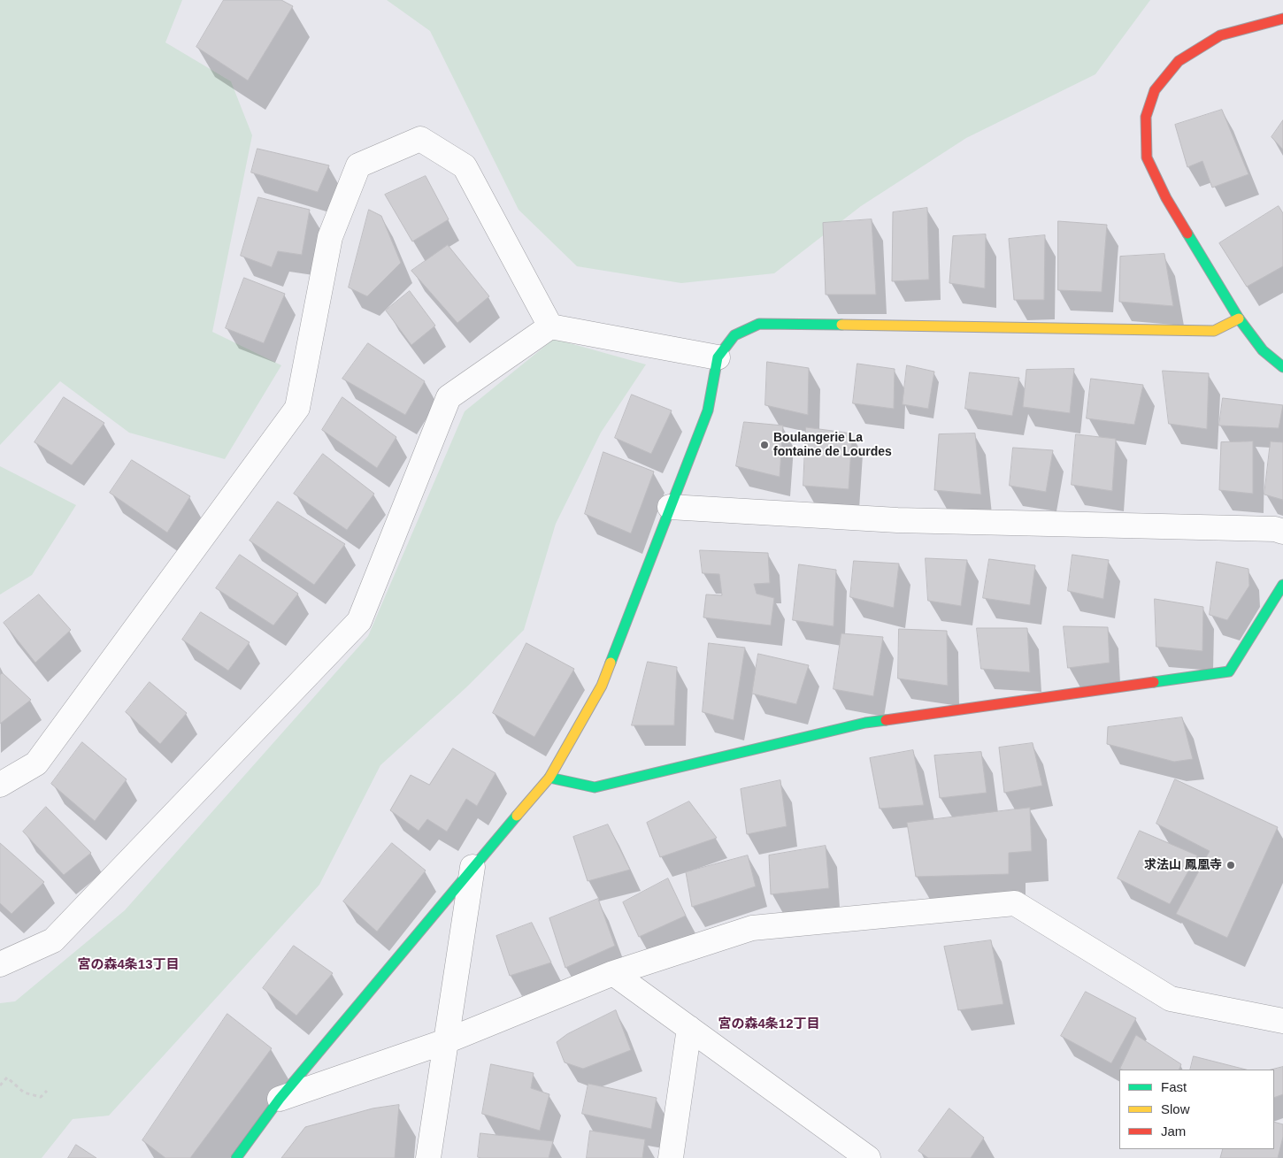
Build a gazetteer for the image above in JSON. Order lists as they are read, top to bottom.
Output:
{
  "districts": ["宮の森4条13丁目", "宮の森4条12丁目"],
  "places": ["Boulangerie La fontaine de Lourdes", "求法山 鳳凰寺"],
  "legend": ["Fast", "Slow", "Jam"]
}
